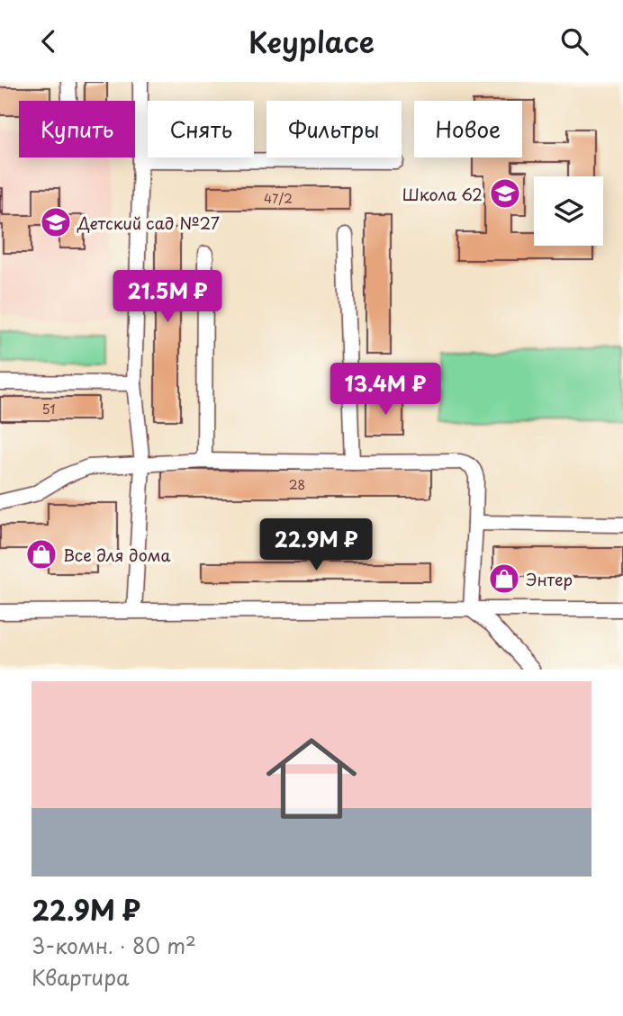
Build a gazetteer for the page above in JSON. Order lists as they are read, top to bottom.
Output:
{
  "places": {
    "school or university": ["Школа 62", "Детский сад №27"],
    "shop": ["Все для дома", "Энтер"]
  },
  "house_numbers": ["47/2", "51", "28"],
  "page": {
    "header": "Keyplace",
    "chip": [
      "Купить",
      "Снять",
      "Фильтры",
      "Новое"
    ],
    "price": ["21.5M ₽", "13.4M ₽", "22.9M ₽"],
    "list": [
      {
        "name": "22.9M ₽",
        "note": "3-комн. · 80 m² · Квартира"
      }
    ]
  }
}
